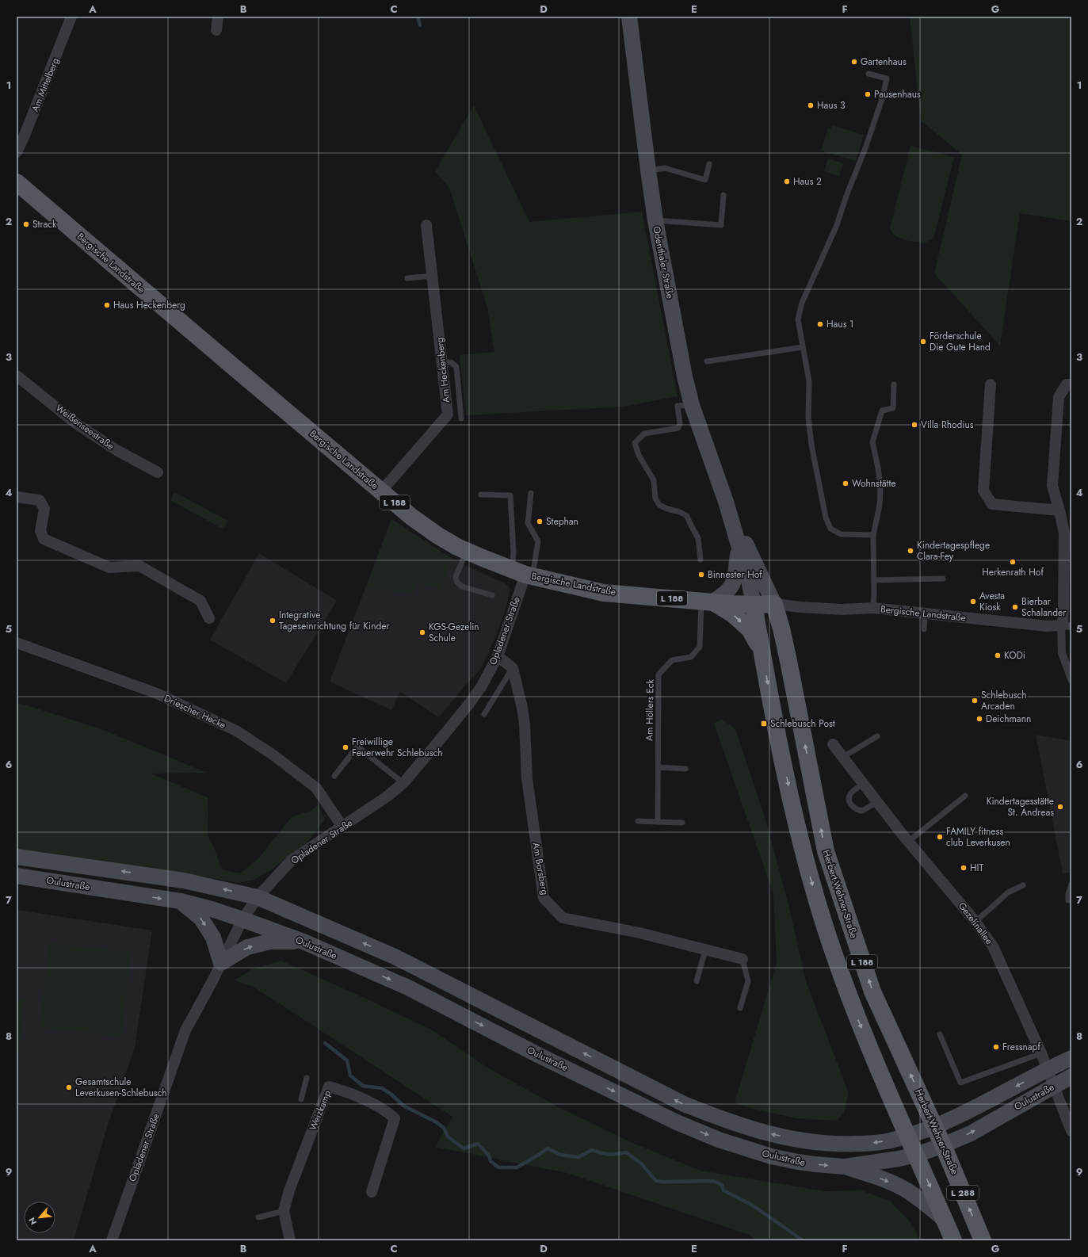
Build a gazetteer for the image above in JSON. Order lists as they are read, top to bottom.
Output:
{
  "streets": {
    "main road": [
      "Odenthaler Straße",
      "Bergische Landstraße",
      "L 188",
      "Oulustraße",
      "Herbert-Wehner-Straße",
      "L 288"
    ],
    "street": [
      "Am Mittelberg",
      "Am Heckenberg",
      "Weißenseestraße",
      "Opladener Straße",
      "Driescher Hecke",
      "Am Borsberg",
      "Gezelinallee",
      "Weizkamp"
    ],
    "lane": ["Am Höllers Eck"]
  },
  "crossings": [
    ["Odenthaler Straße", "Bergische Landstraße"],
    ["Odenthaler Straße", "L 188"],
    ["Odenthaler Straße", "Herbert-Wehner-Straße"],
    ["Bergische Landstraße", "Am Heckenberg"],
    ["Bergische Landstraße", "L 188"],
    ["Bergische Landstraße", "Opladener Straße"],
    ["Bergische Landstraße", "Am Höllers Eck"],
    ["Bergische Landstraße", "Herbert-Wehner-Straße"],
    ["L 188", "Oulustraße"],
    ["L 188", "Herbert-Wehner-Straße"],
    ["L 188", "L 288"],
    ["Opladener Straße", "Driescher Hecke"],
    ["Opladener Straße", "Oulustraße"],
    ["Oulustraße", "Herbert-Wehner-Straße"],
    ["Oulustraße", "Gezelinallee"],
    ["Oulustraße", "L 288"]
  ],
  "places": {
    "other": [
      "Gartenhaus",
      "Pausenhaus",
      "Haus 3",
      "Haus 2",
      "Strack",
      "Haus Heckenberg",
      "Haus 1",
      "Förderschule Die Gute Hand",
      "Villa Rhodius",
      "Wohnstätte",
      "Stephan",
      "Kindertagespflege Clara-Fey",
      "Herkenrath Hof",
      "Binnester Hof",
      "Avesta Kiosk",
      "Bierbar Schalander",
      "Integrative Tageseinrichtung für Kinder",
      "KGS-Gezelin Schule",
      "KODi",
      "Schlebusch Arcaden",
      "Deichmann",
      "Freiwillige Feuerwehr Schlebusch",
      "Kindertagesstätte St. Andreas",
      "FAMILY fitness club Leverkusen",
      "HIT",
      "Fressnapf",
      "Gesamtschule Leverkusen-Schlebusch"
    ],
    "transit": ["Schlebusch Post"]
  },
  "north": "bottom left",
  "grid": {
    "columns": [
      "A",
      "B",
      "C",
      "D",
      "E",
      "F",
      "G"
    ],
    "rows": [
      "1",
      "2",
      "3",
      "4",
      "5",
      "6",
      "7",
      "8",
      "9"
    ]
  }
}
